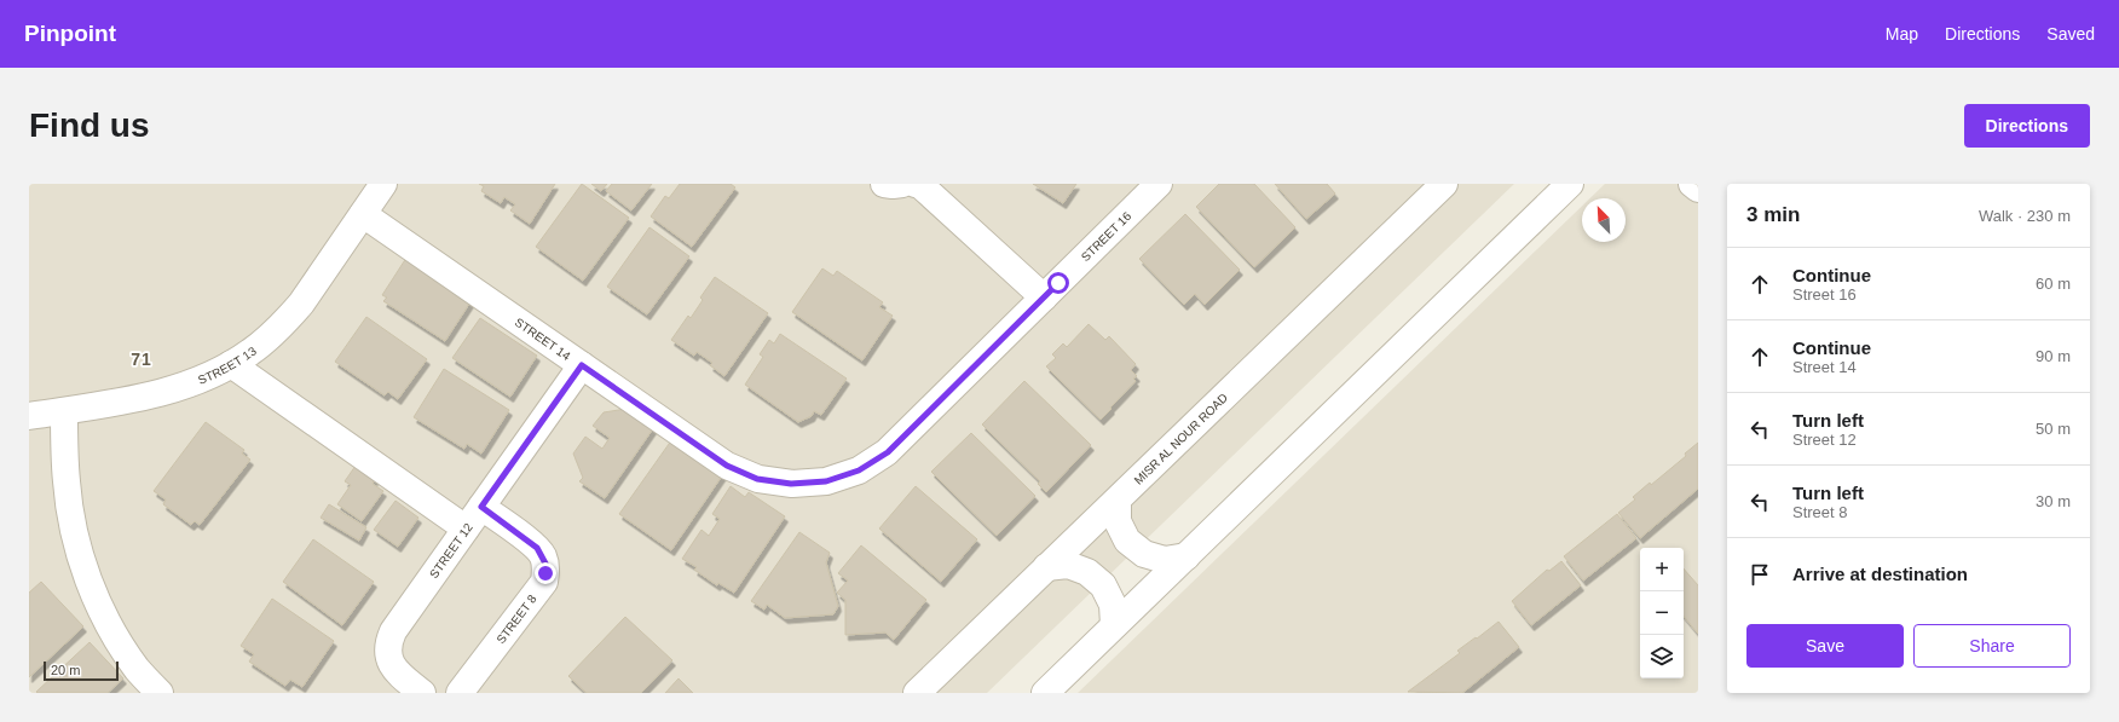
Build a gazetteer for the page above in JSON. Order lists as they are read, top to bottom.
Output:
{
  "streets": {
    "street": [
      "STREET 16",
      "STREET 14",
      "STREET 13",
      "MISR AL NOUR ROAD",
      "STREET 12",
      "STREET 8"
    ]
  },
  "crossings": [
    ["STREET 16", "STREET 14"],
    ["STREET 14", "STREET 13"],
    ["STREET 14", "STREET 12"],
    ["STREET 12", "STREET 8"]
  ],
  "districts": ["71"],
  "scale_bar": "20 m",
  "north": "top left",
  "page": {
    "header": "Pinpoint",
    "nav": ["Map", "Directions", "Saved"],
    "buttons": [
      "Directions",
      ["Save", "Share"]
    ],
    "title": "Find us",
    "heading": ["3 min", "Walk · 230 m"],
    "list": [
      ["Continue", "Street 16", "60 m"],
      ["Continue", "Street 14", "90 m"],
      ["Turn left", "Street 12", "50 m"],
      ["Turn left", "Street 8", "30 m"],
      "Arrive at destination"
    ],
    "map_buttons": ["+", "−"],
    "scale": "20 m"
  }
}
